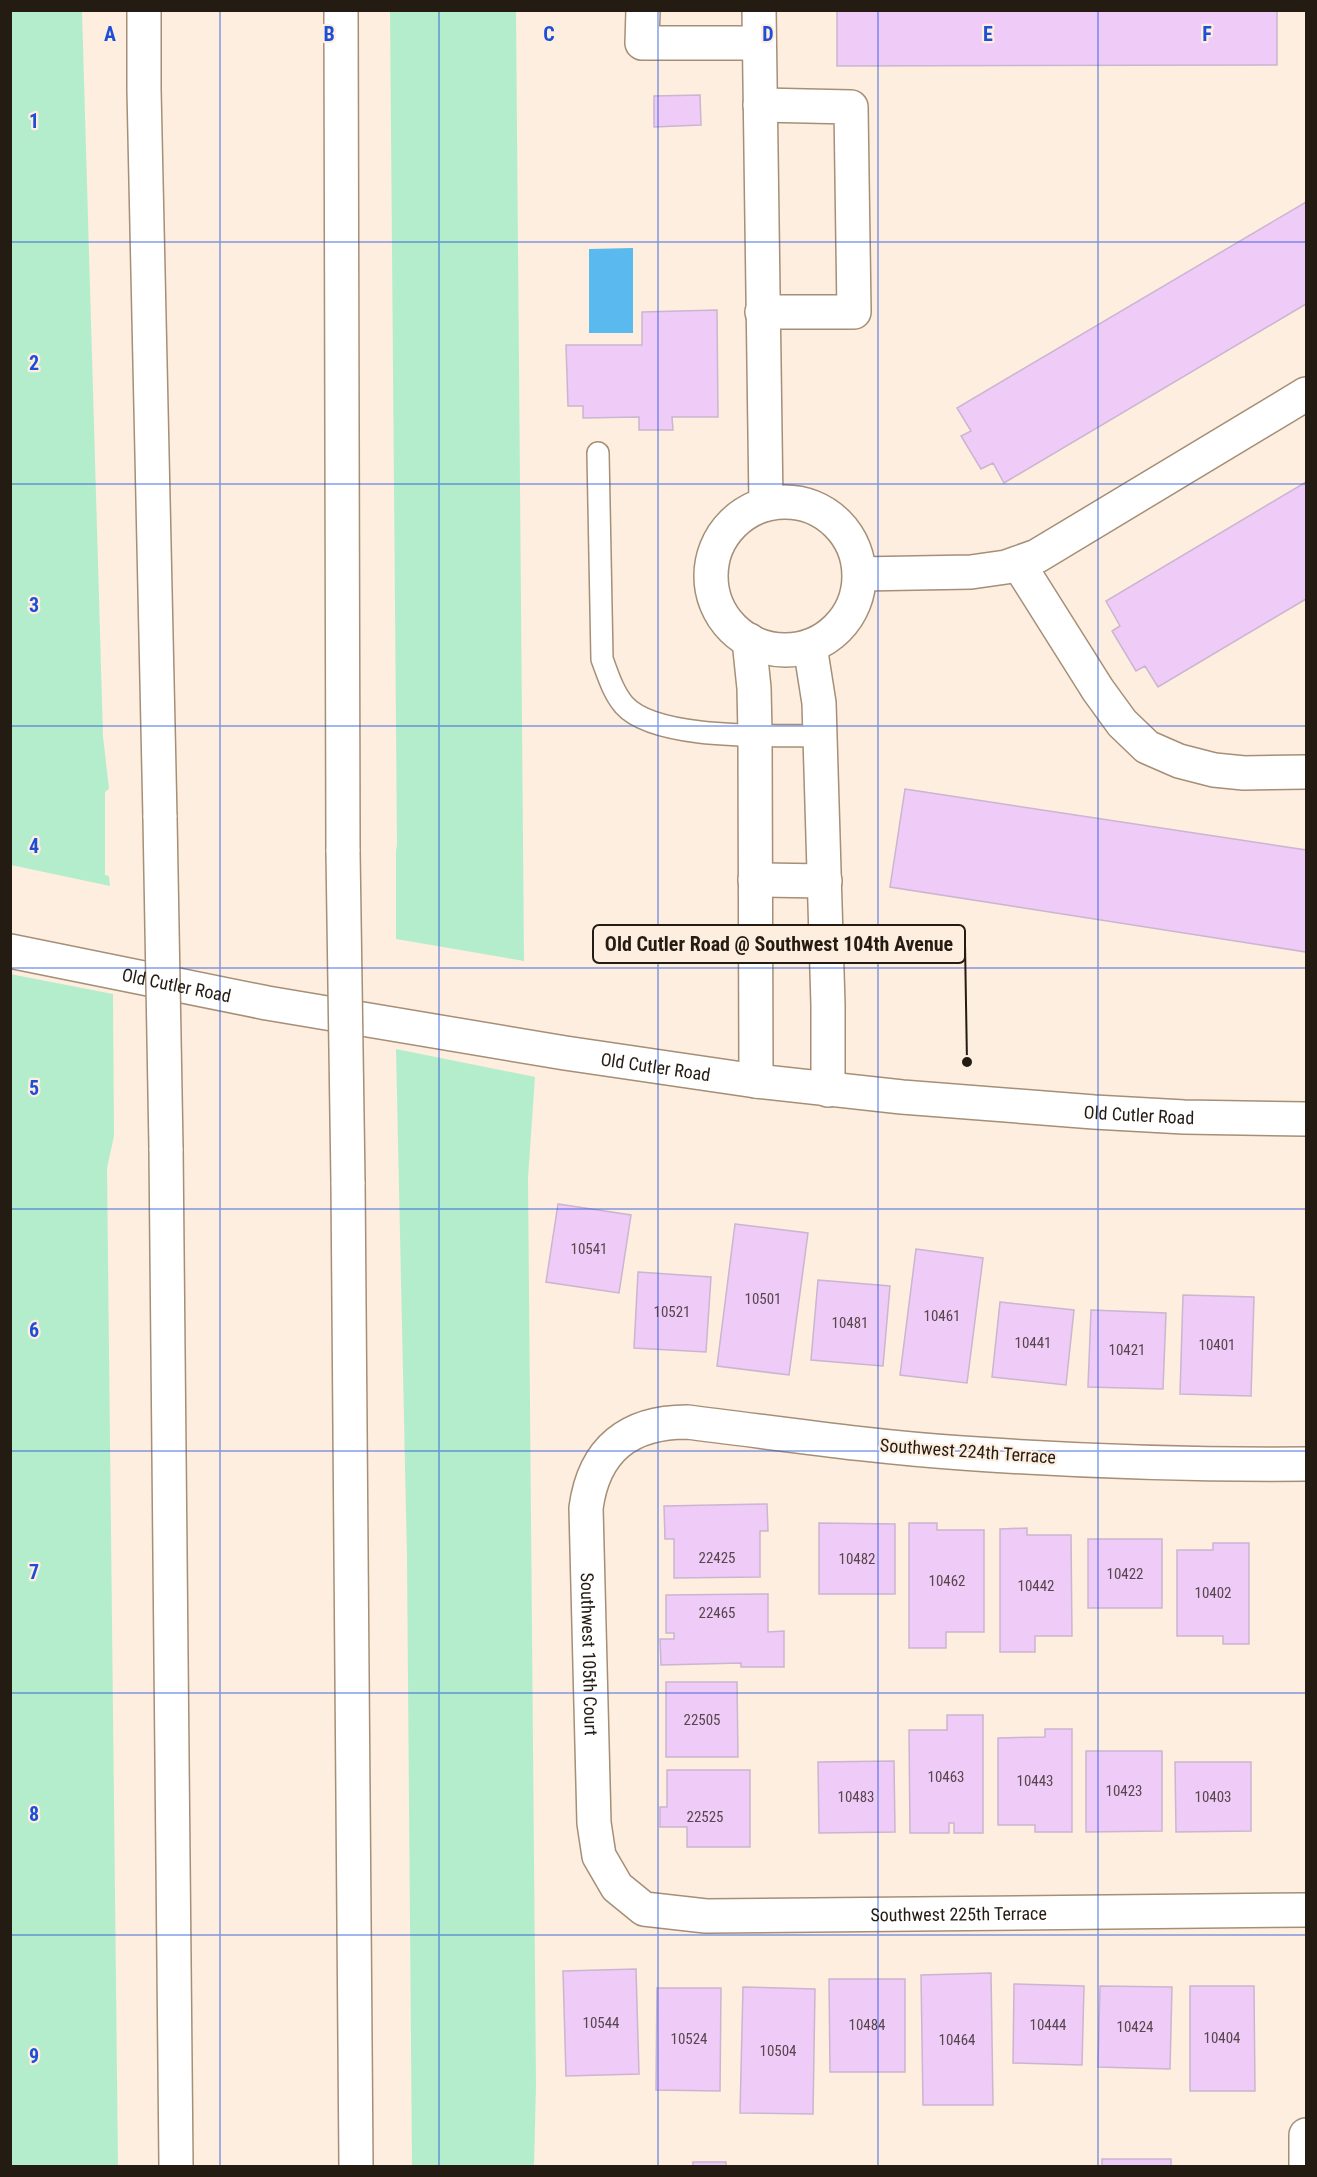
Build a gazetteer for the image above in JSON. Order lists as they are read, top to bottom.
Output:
{
  "streets": {
    "main road": [
      "Old Cutler Road",
      "Southwest 224th Terrace",
      "Southwest 105th Court",
      "Southwest 225th Terrace"
    ]
  },
  "crossings": [
    ["Southwest 224th Terrace", "Southwest 105th Court"],
    ["Southwest 105th Court", "Southwest 225th Terrace"]
  ],
  "places": ["Old Cutler Road @ Southwest 104th Avenue"],
  "house_numbers": [
    "10541",
    "10501",
    "10521",
    "10461",
    "10481",
    "10441",
    "10401",
    "10421",
    "22425",
    "10482",
    "10422",
    "10462",
    "10442",
    "10402",
    "22465",
    "22505",
    "10463",
    "10443",
    "10423",
    "10483",
    "10403",
    "22525",
    "10544",
    "10484",
    "10444",
    "10424",
    "10404",
    "10524",
    "10464",
    "10504"
  ],
  "grid": {
    "columns": [
      "A",
      "B",
      "C",
      "D",
      "E",
      "F"
    ],
    "rows": [
      "1",
      "2",
      "3",
      "4",
      "5",
      "6",
      "7",
      "8",
      "9"
    ]
  }
}
